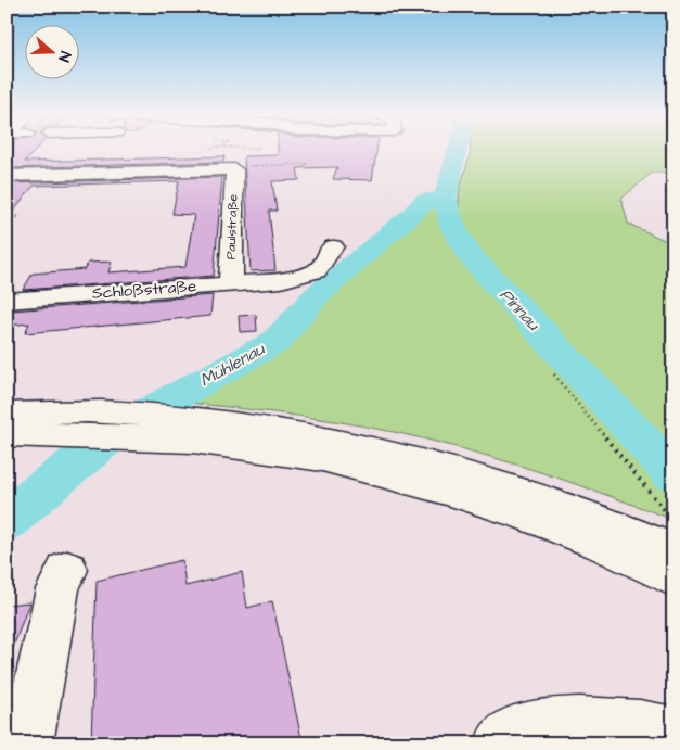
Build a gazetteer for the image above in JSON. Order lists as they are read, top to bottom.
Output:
{
  "streets": {
    "street": ["Paulstraße", "Schloßstraße"]
  },
  "crossings": [
    ["Paulstraße", "Schloßstraße"]
  ],
  "water": ["Pinnau", "Mühlenau"],
  "north": "right"
}
